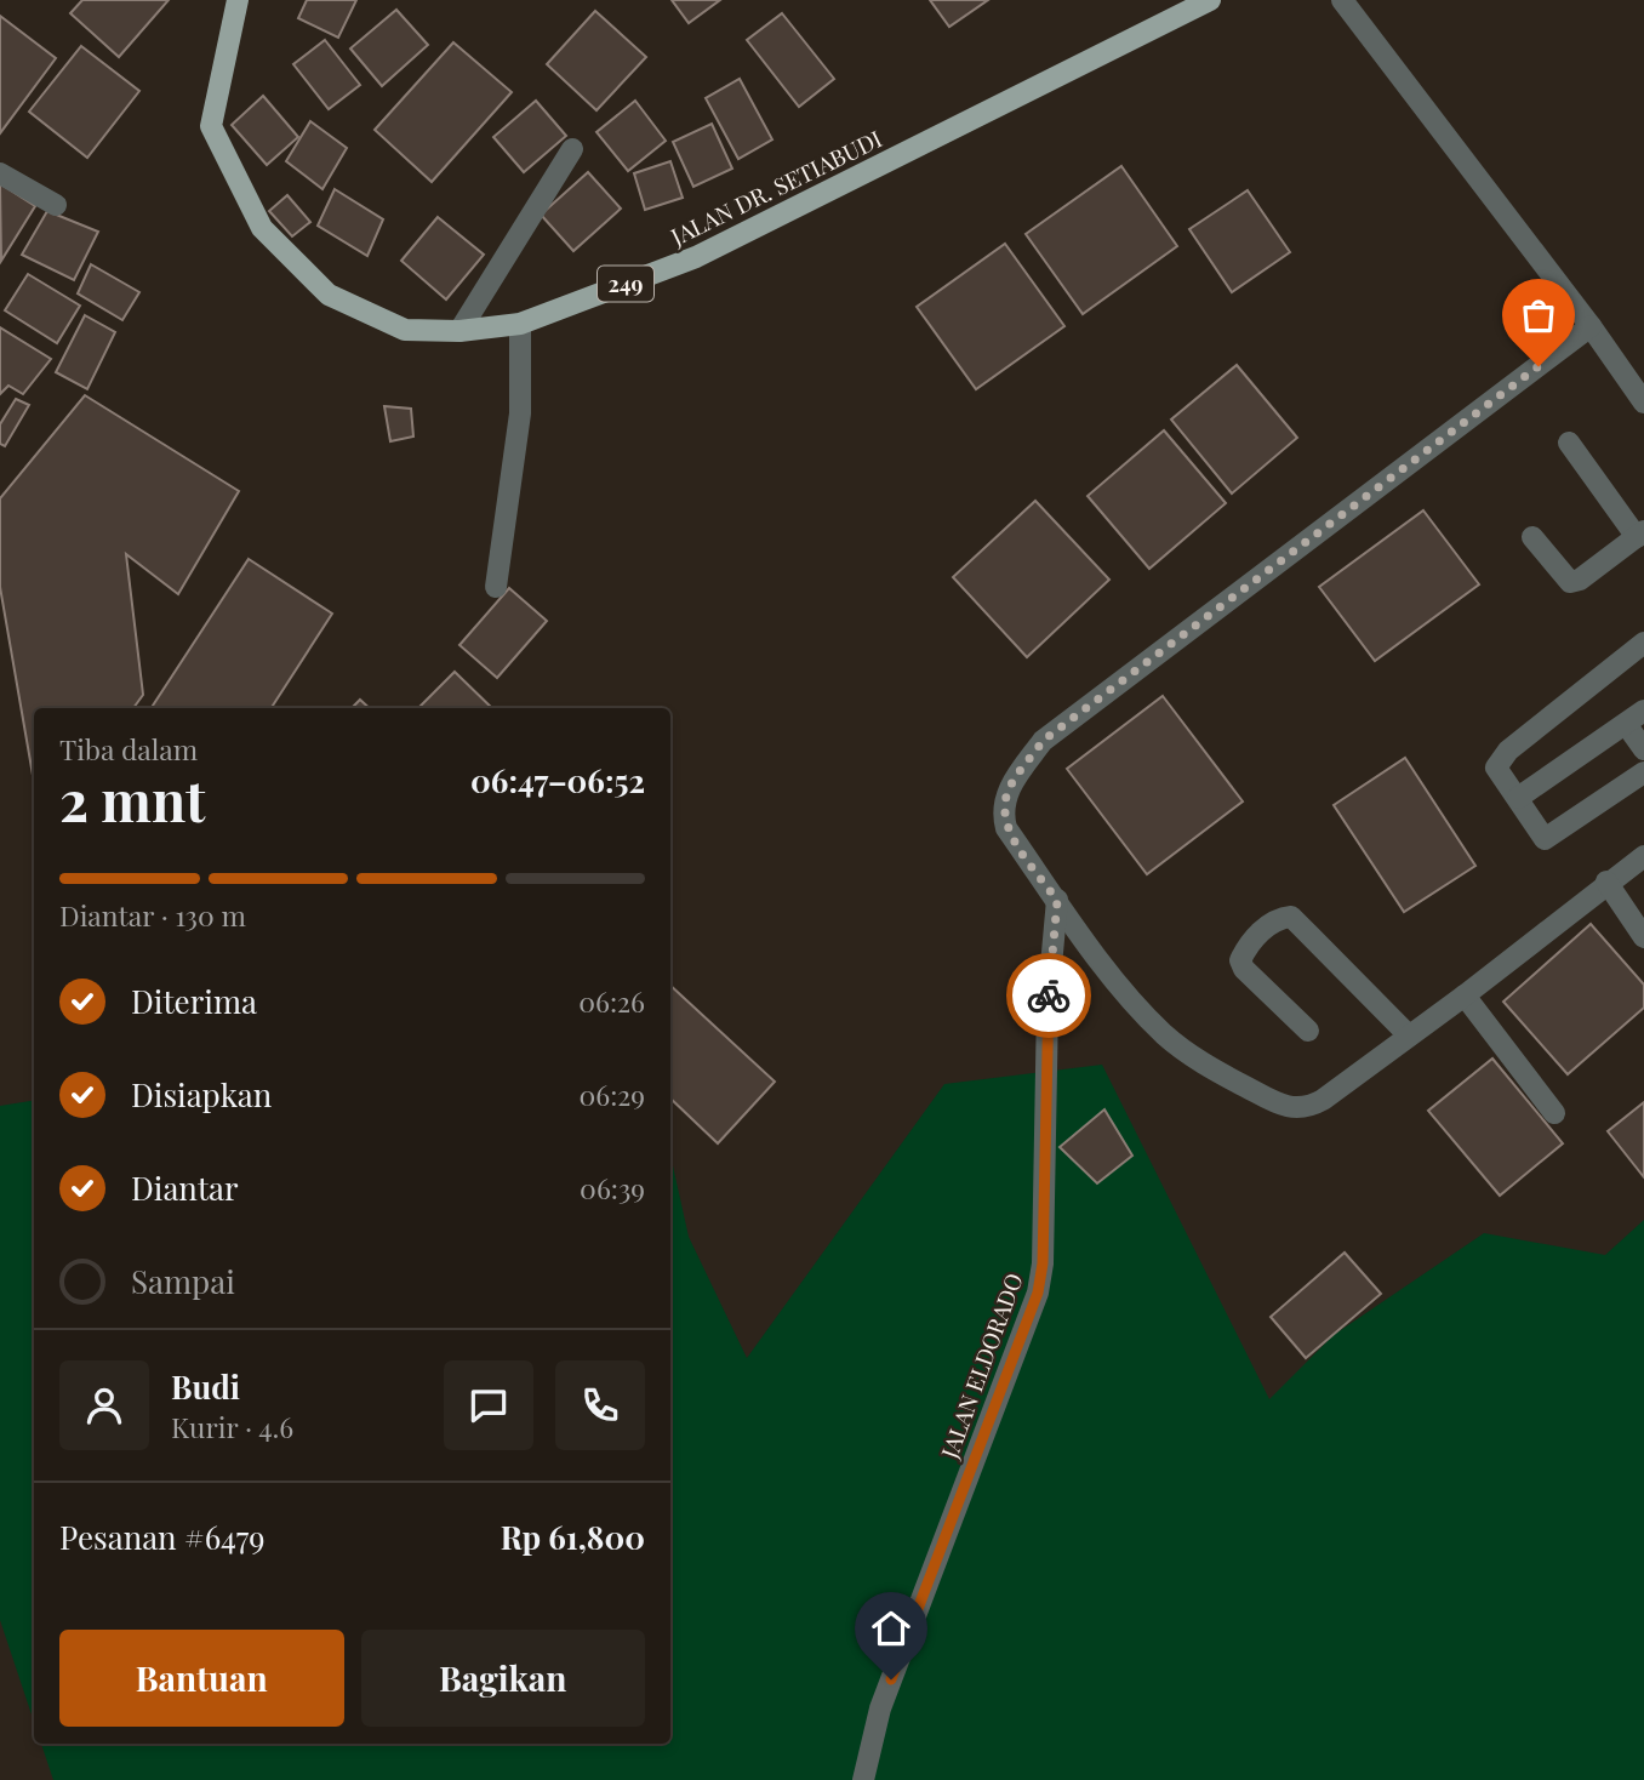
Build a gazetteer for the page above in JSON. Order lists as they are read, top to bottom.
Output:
{
  "streets": {
    "main road": ["JALAN DR. SETIABUDI", "249"],
    "street": ["JALAN ELDORADO"]
  },
  "page": {
    "heading": ["2 mnt", "Tiba dalam", "06:47–06:52"],
    "panel": [
      "Budi",
      "Kurir · 4.6",
      "Pesanan #6479",
      "Rp 61,800"
    ],
    "bar": "Diantar · 130 m",
    "list": [
      ["Diterima", "06:26"],
      ["Disiapkan", "06:29"],
      ["Diantar", "06:39"],
      "Sampai"
    ],
    "buttons": ["Bantuan", "Bagikan"]
  }
}
